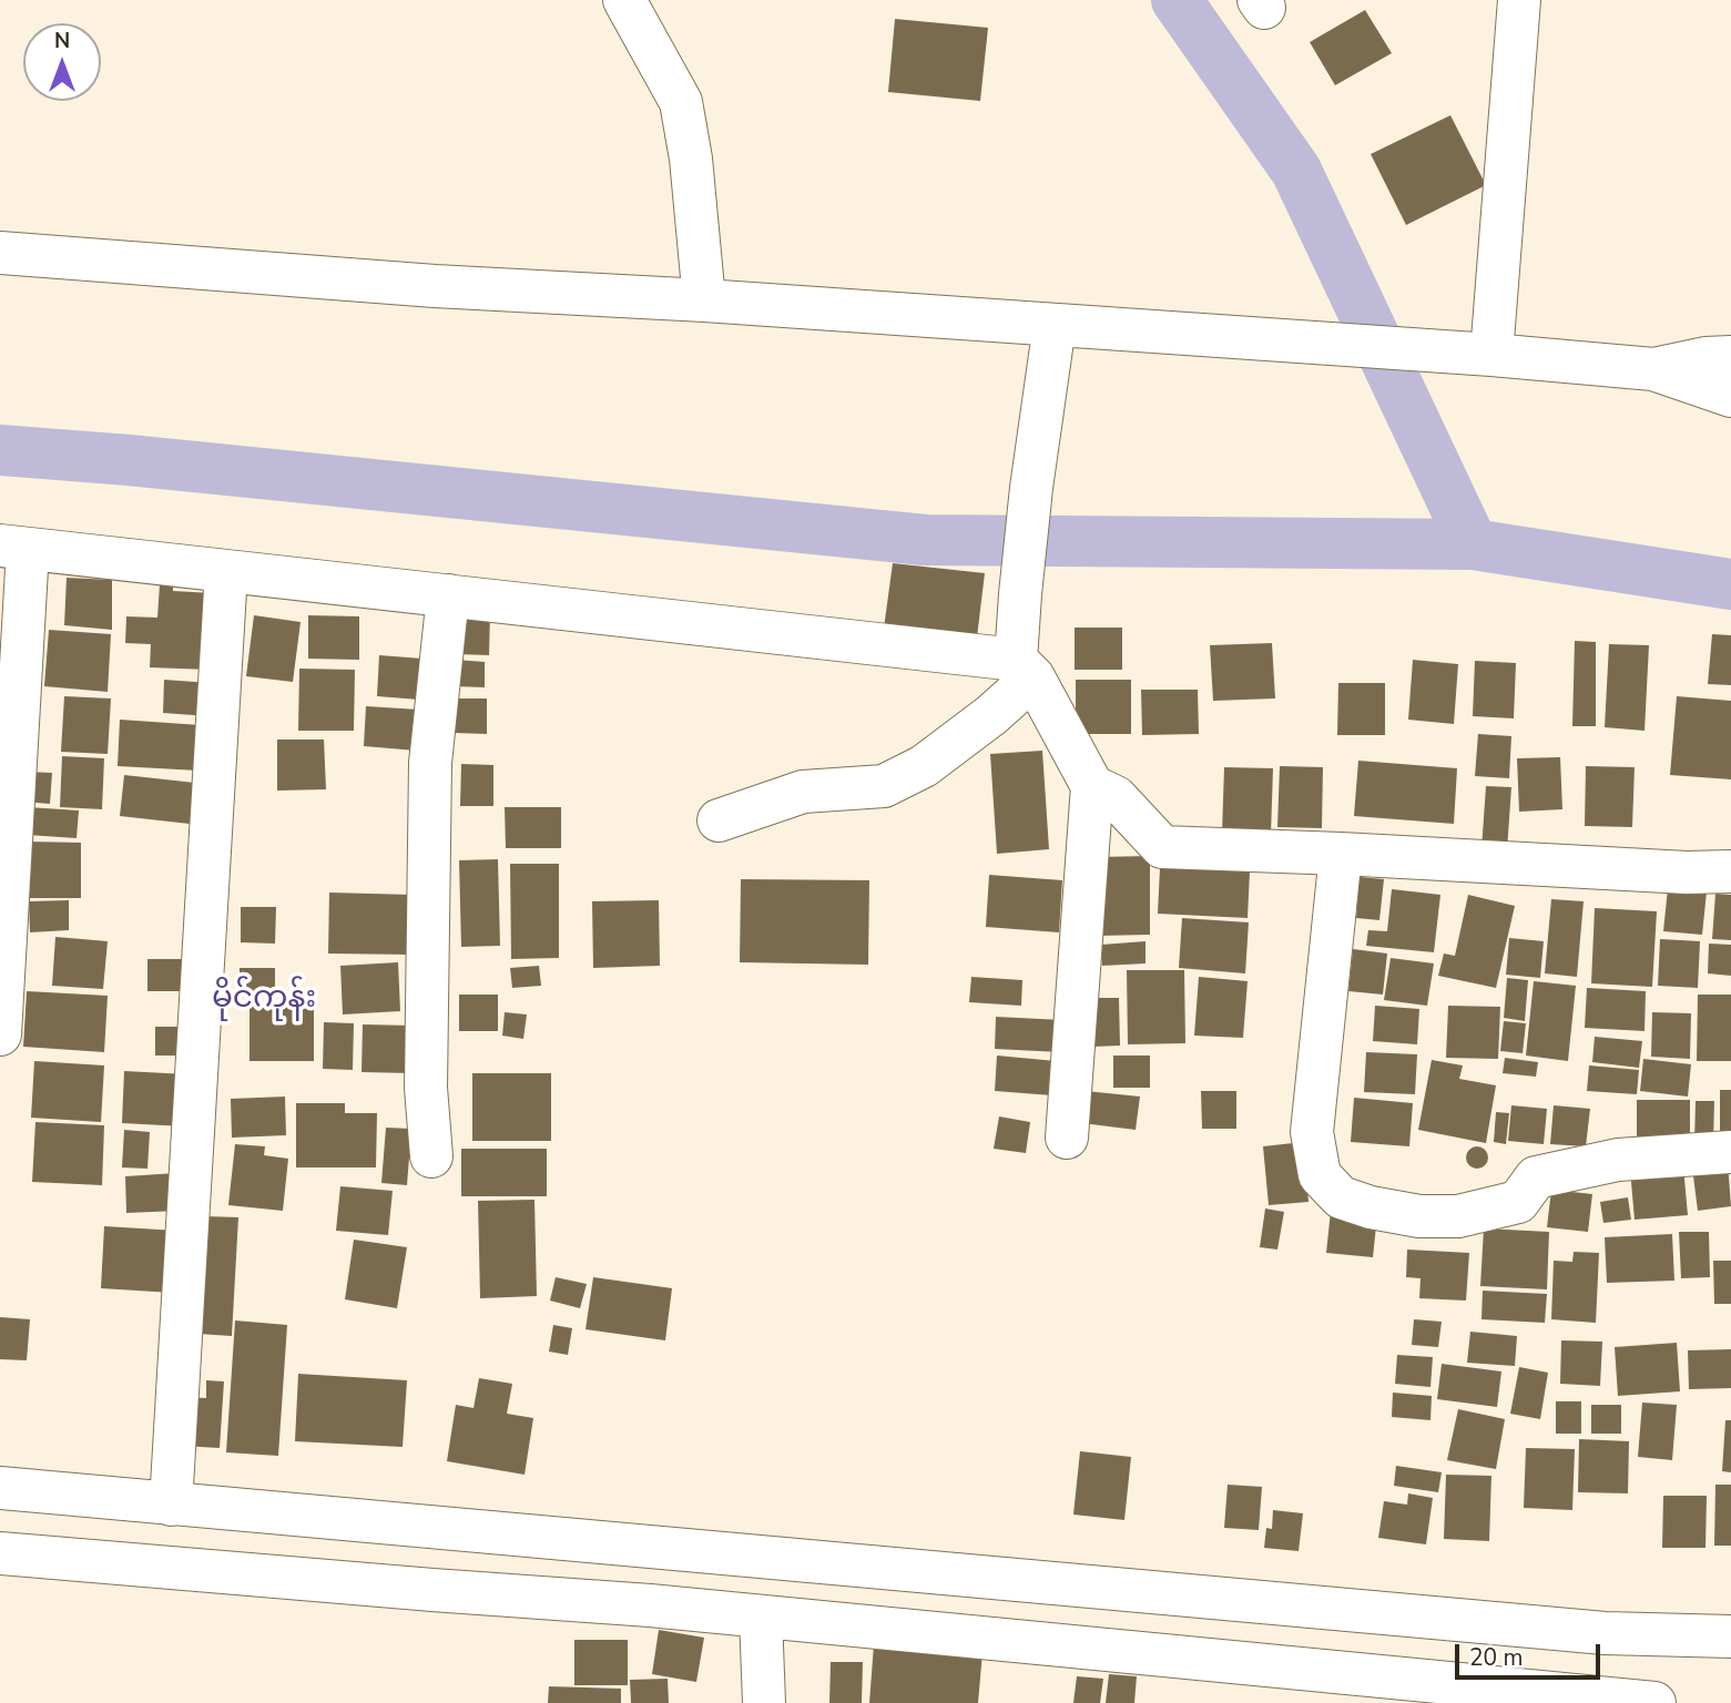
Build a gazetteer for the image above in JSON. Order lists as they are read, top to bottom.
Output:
{
  "districts": ["မိုင်ကုန်း"],
  "scale_bar": "20 m",
  "north": "top"
}
